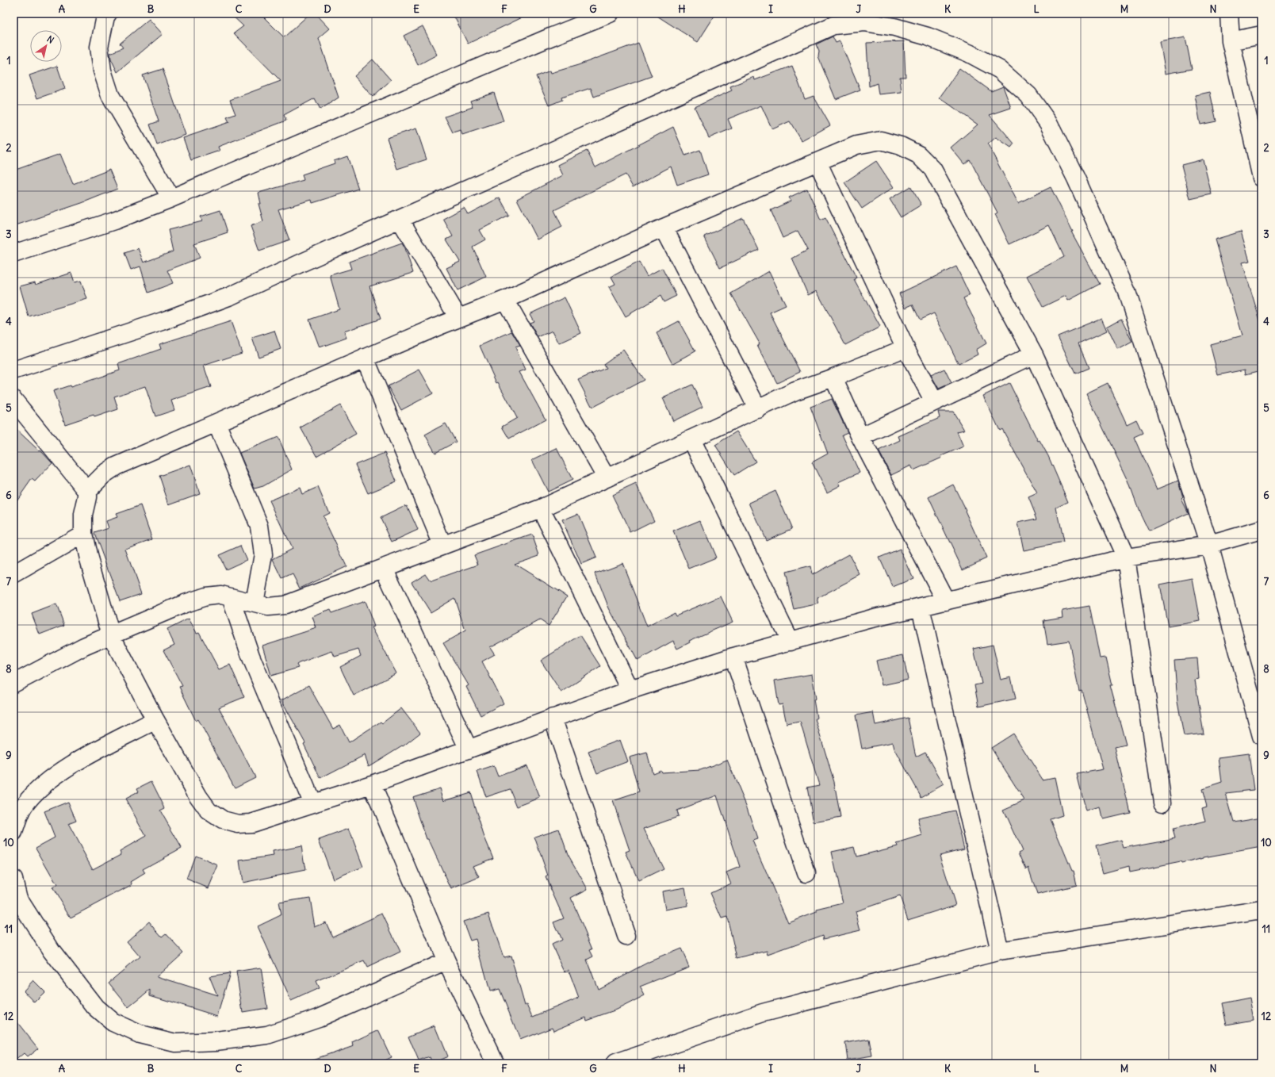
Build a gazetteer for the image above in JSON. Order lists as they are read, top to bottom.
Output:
{
  "north": "top right",
  "grid": {
    "columns": [
      "A",
      "B",
      "C",
      "D",
      "E",
      "F",
      "G",
      "H",
      "I",
      "J",
      "K",
      "L",
      "M",
      "N"
    ],
    "rows": [
      "1",
      "2",
      "3",
      "4",
      "5",
      "6",
      "7",
      "8",
      "9",
      "10",
      "11",
      "12"
    ]
  }
}
